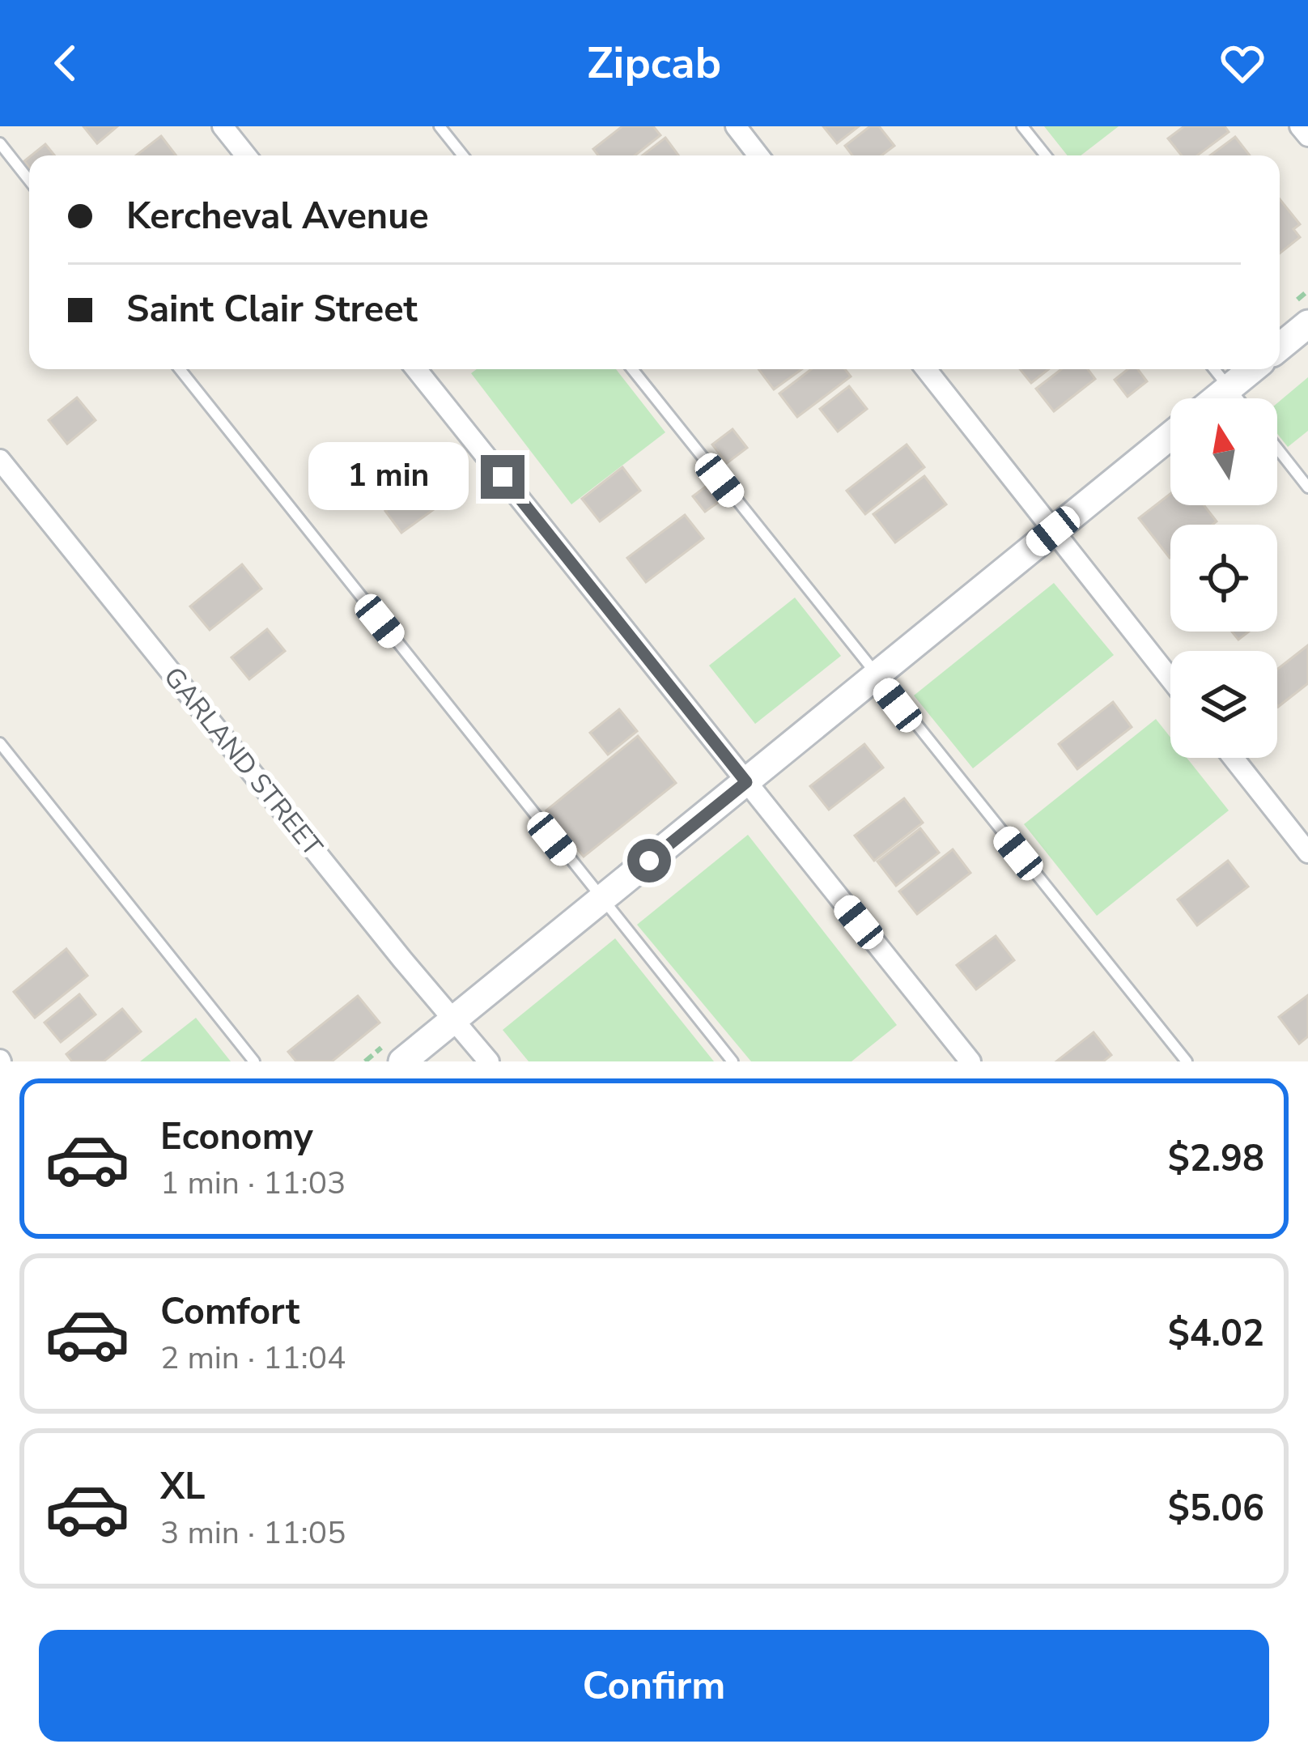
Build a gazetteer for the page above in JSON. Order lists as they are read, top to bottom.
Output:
{
  "streets": {
    "street": ["GARLAND STREET"]
  },
  "north": "top",
  "page": {
    "header": "Zipcab",
    "banner": ["Kercheval Avenue", "Saint Clair Street"],
    "bubble": "1 min",
    "list": [
      {
        "name": "Economy",
        "note": "1 min · 11:03",
        "value": "$2.98"
      },
      {
        "name": "Comfort",
        "note": "2 min · 11:04",
        "value": "$4.02"
      },
      {
        "name": "XL",
        "note": "3 min · 11:05",
        "value": "$5.06"
      }
    ],
    "buttons": "Confirm"
  }
}
